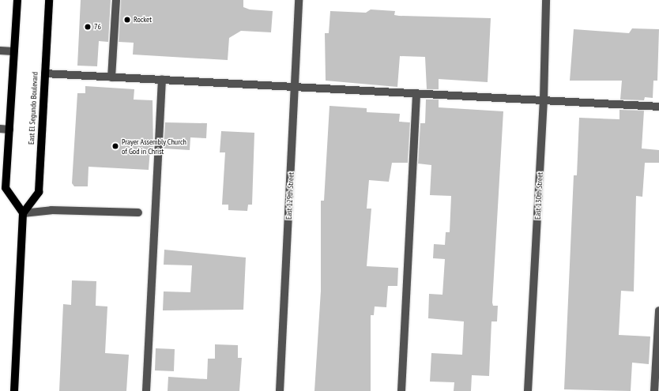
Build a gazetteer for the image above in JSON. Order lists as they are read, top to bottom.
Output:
{
  "streets": {
    "main road": ["East El Segundo Boulevard"],
    "street": ["East 129th Street", "East 130th Street"]
  },
  "places": ["Rocket", "76", "Prayer Assembly Church of God in Christ"]
}
